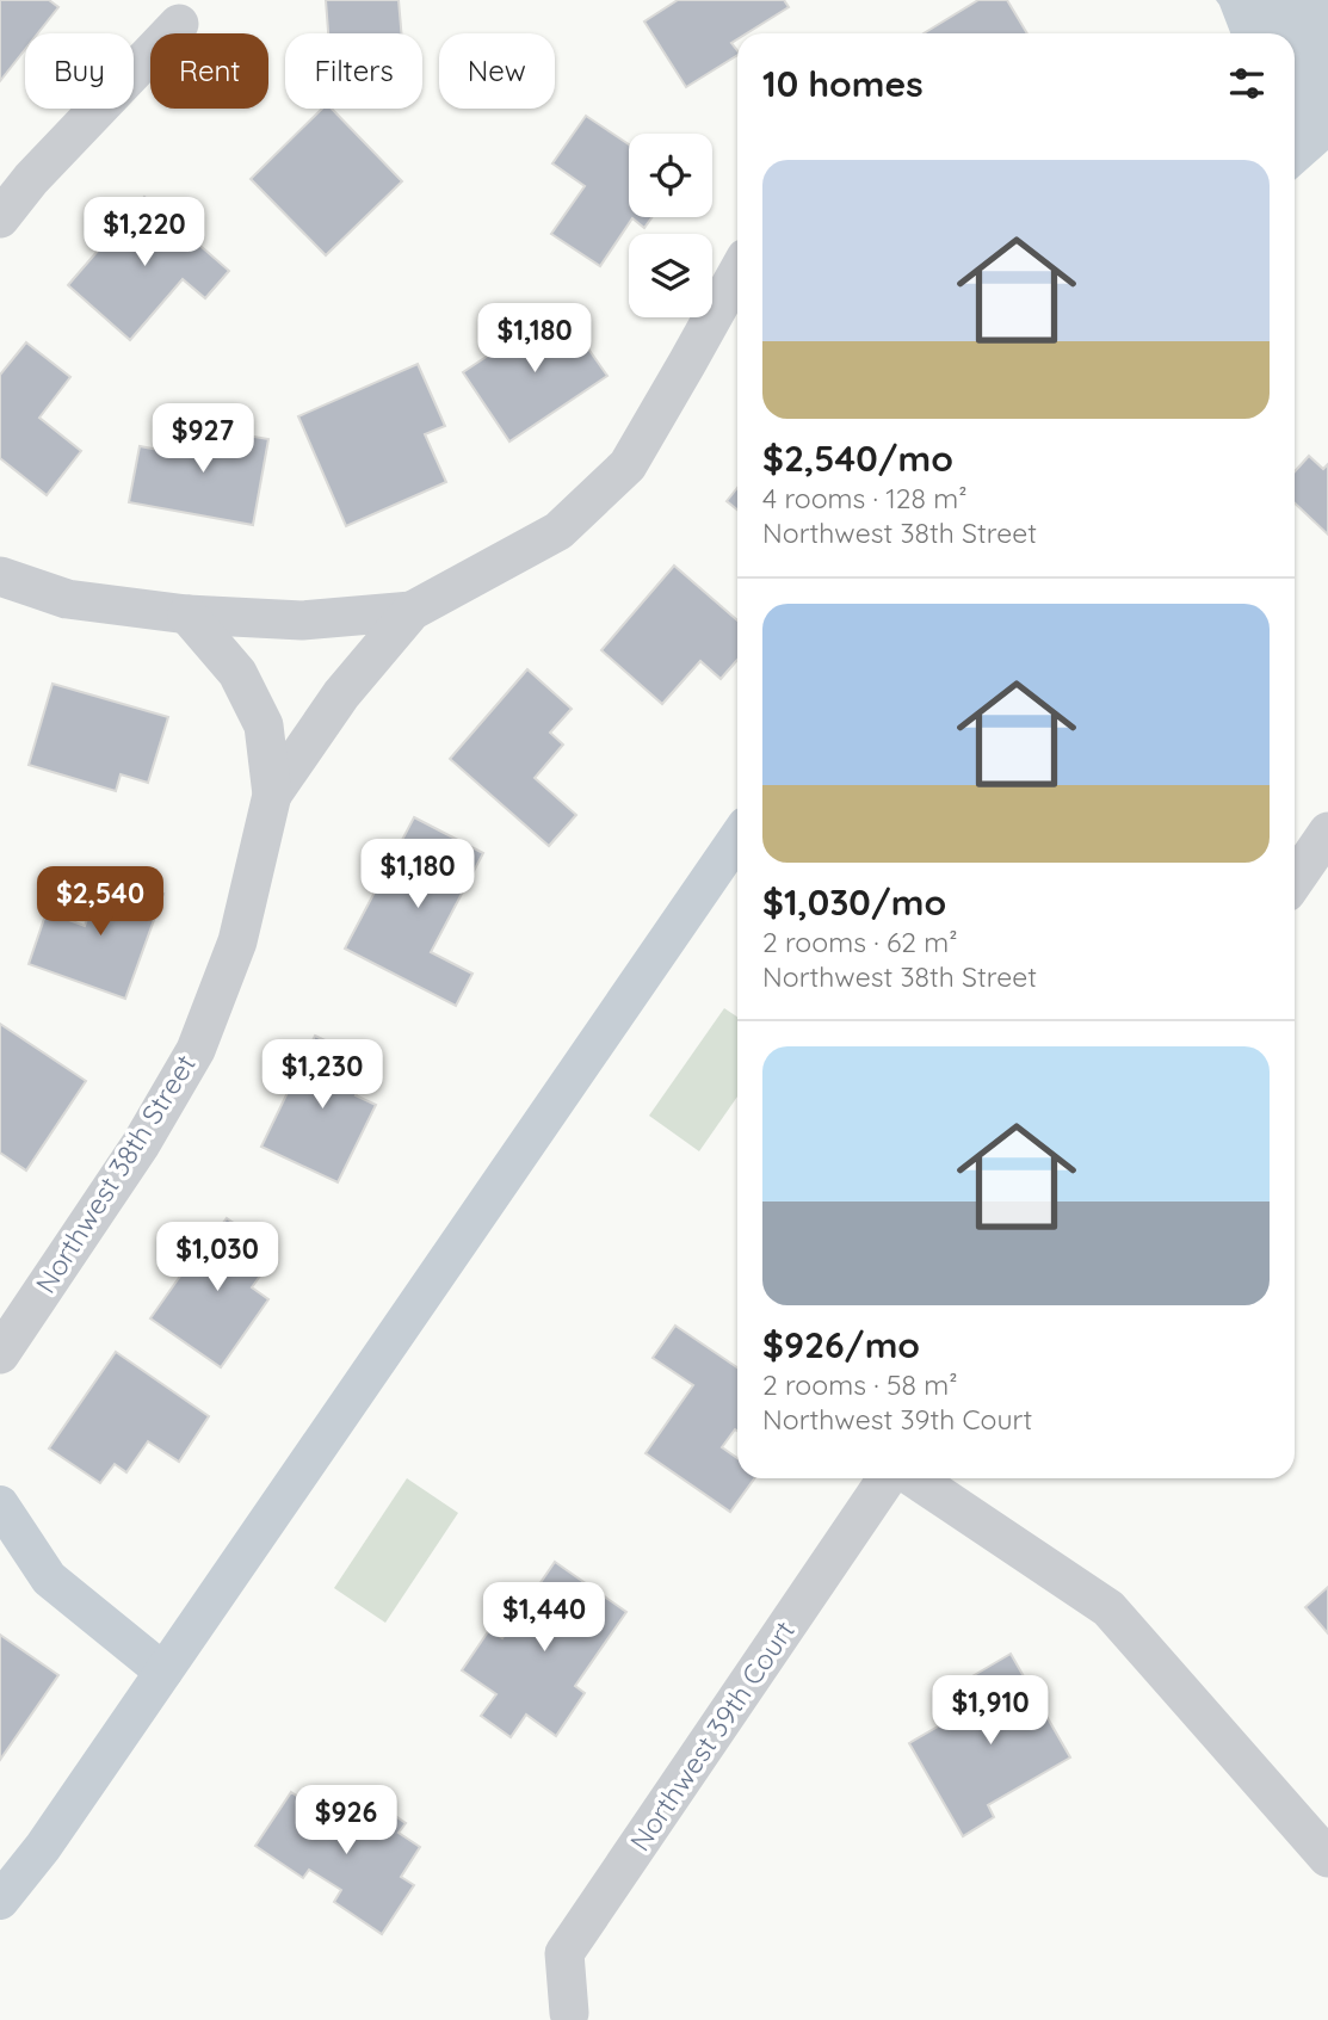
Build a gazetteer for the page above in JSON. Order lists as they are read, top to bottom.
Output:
{
  "streets": {
    "street": ["Northwest 38th Street", "Northwest 39th Court"]
  },
  "page": {
    "chip": [
      "Buy",
      "Rent",
      "Filters",
      "New"
    ],
    "heading": "10 homes",
    "list": [
      {
        "name": "$2,540/mo",
        "note": "4 rooms · 128 m² · Northwest 38th Street"
      },
      {
        "name": "$1,030/mo",
        "note": "2 rooms · 62 m² · Northwest 38th Street"
      },
      {
        "name": "$926/mo",
        "note": "2 rooms · 58 m² · Northwest 39th Court"
      }
    ],
    "price": [
      "$1,220",
      "$1,180",
      "$927",
      "$1,180",
      "$2,540",
      "$1,230",
      "$1,030",
      "$1,440",
      "$1,910",
      "$926"
    ]
  }
}
